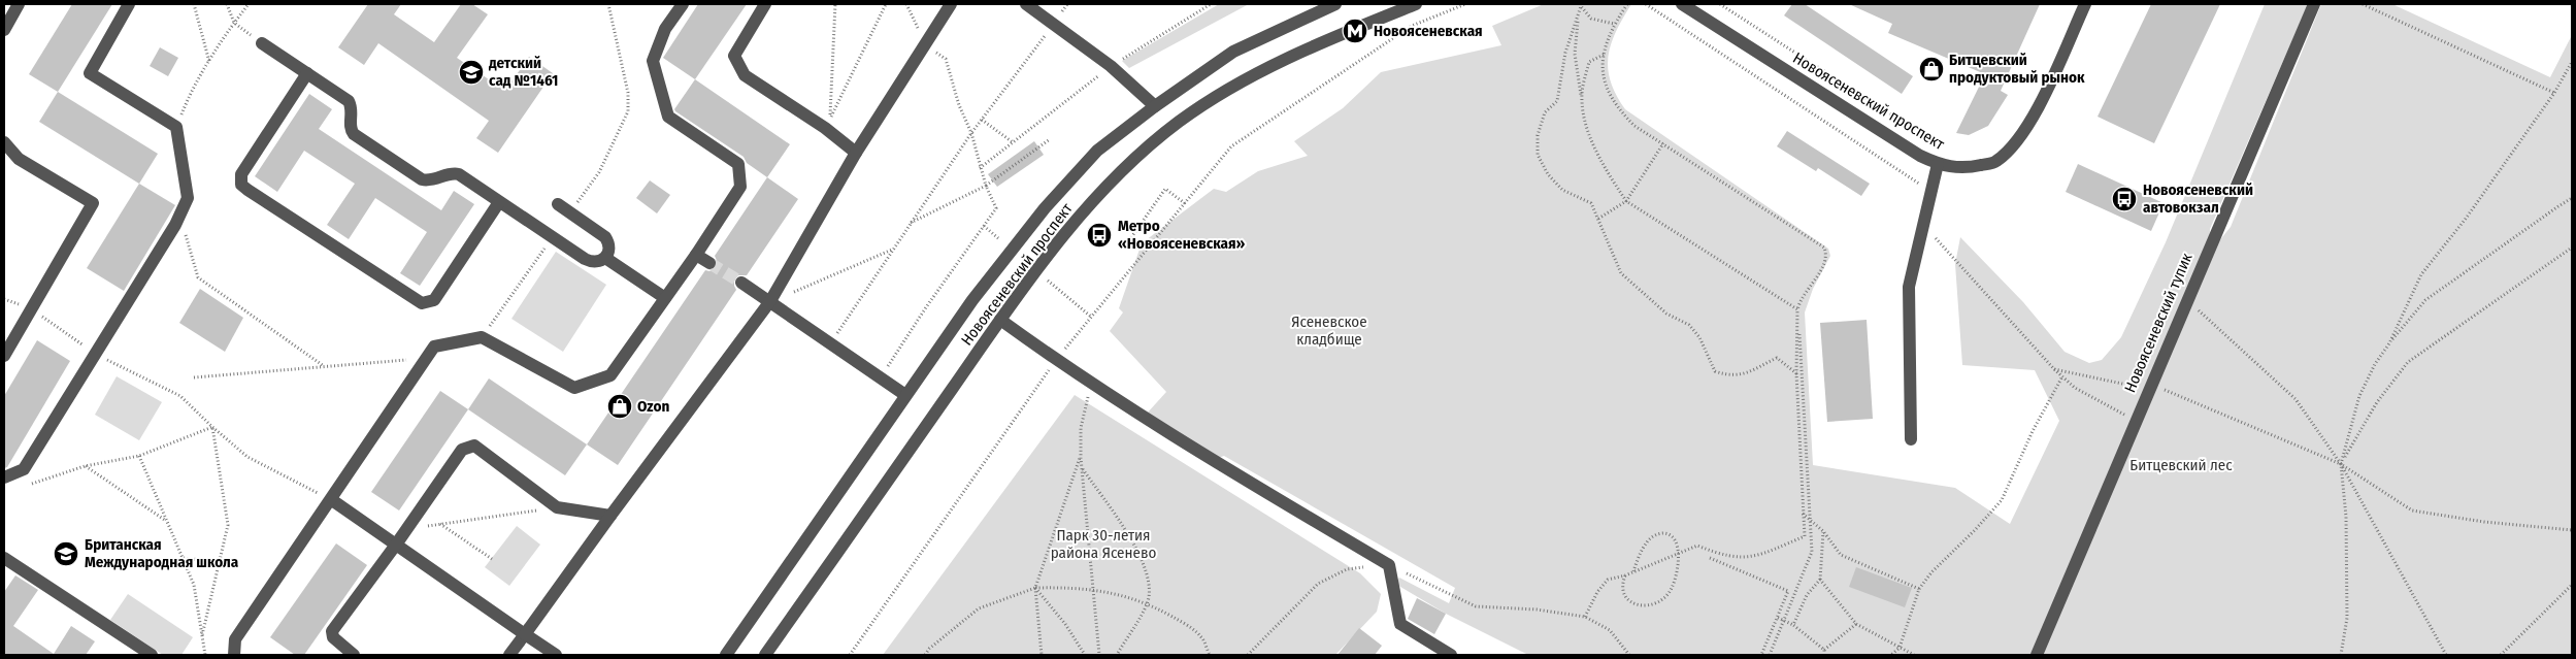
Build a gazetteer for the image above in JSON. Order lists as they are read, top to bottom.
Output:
{
  "streets": {
    "street": ["Новоясеневский проспект", "Новоясеневский тупик"]
  },
  "parks": ["Ясеневское кладбище", "Битцевский лес", "Парк 30-летия района Ясенево"],
  "places": {
    "metro station": ["Новоясеневская"],
    "shop": ["Битцевский продуктовый рынок", "Ozon"],
    "school or university": ["детский сад №1461", "Британская Международная школа"],
    "bus stop": ["Новоясеневский автовокзал", "Метро «Новоясеневская»"]
  }
}
